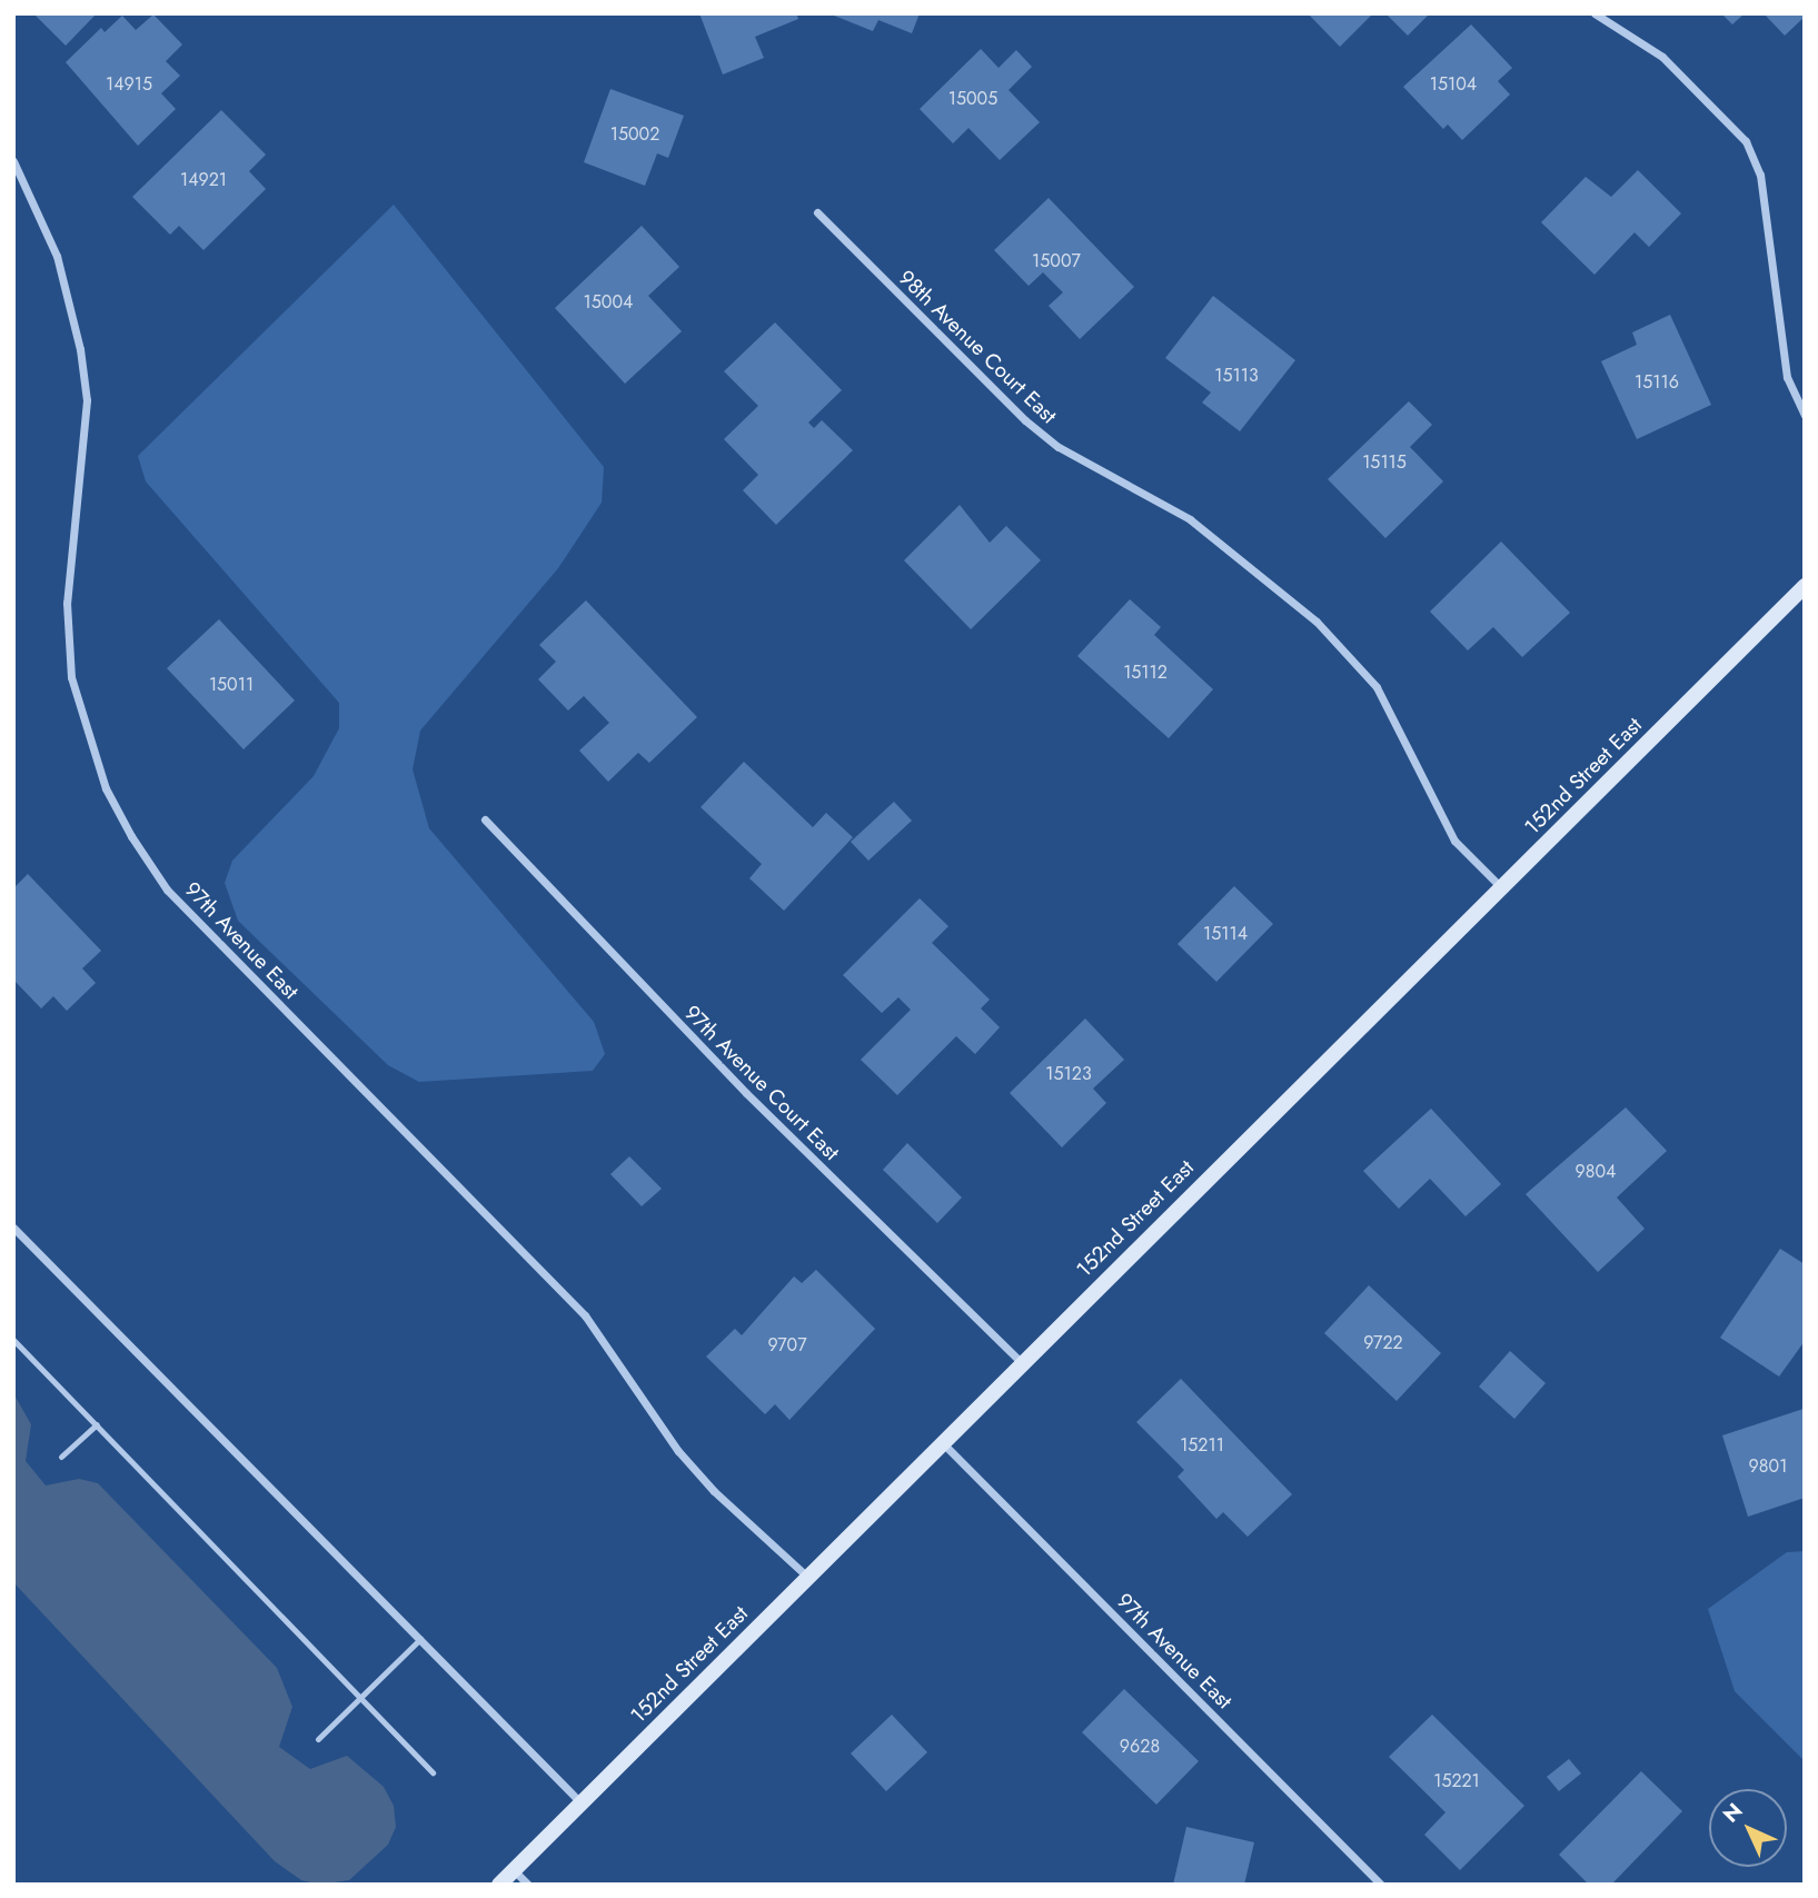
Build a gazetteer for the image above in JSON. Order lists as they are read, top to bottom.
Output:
{
  "streets": {
    "main road": ["152nd Street East"],
    "street": ["98th Avenue Court East", "97th Avenue East", "97th Avenue Court East"]
  },
  "crossings": [
    ["98th Avenue Court East", "152nd Street East"],
    ["152nd Street East", "97th Avenue East"],
    ["152nd Street East", "97th Avenue Court East"]
  ],
  "house_numbers": [
    "14915",
    "15104",
    "15005",
    "15002",
    "14921",
    "15007",
    "15004",
    "15113",
    "15116",
    "15115",
    "15112",
    "15011",
    "15114",
    "15123",
    "9804",
    "9722",
    "9707",
    "15211",
    "9801",
    "9628",
    "15221"
  ],
  "north": "top left"
}
